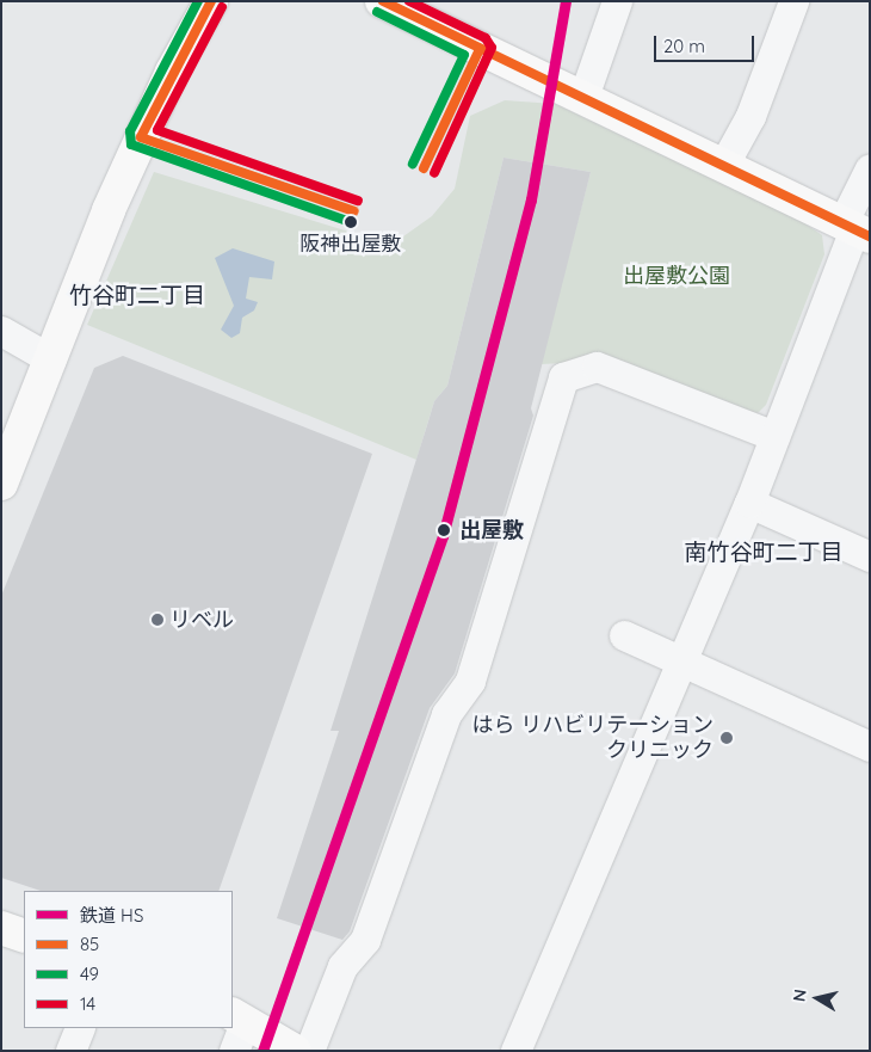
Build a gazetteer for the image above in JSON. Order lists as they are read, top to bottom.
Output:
{
  "districts": ["竹谷町二丁目", "南竹谷町二丁目"],
  "parks": ["出屋敷公園"],
  "places": [
    "阪神出屋敷",
    "出屋敷",
    "リベル",
    "はら リハビリテーション クリニック"
  ],
  "lines": [
    "rail line HS",
    "transit line 85",
    "transit line 49",
    "transit line 14"
  ],
  "legend": [
    "鉄道 HS",
    "85",
    "49",
    "14"
  ],
  "scale_bar": "20 m",
  "north": "left"
}
